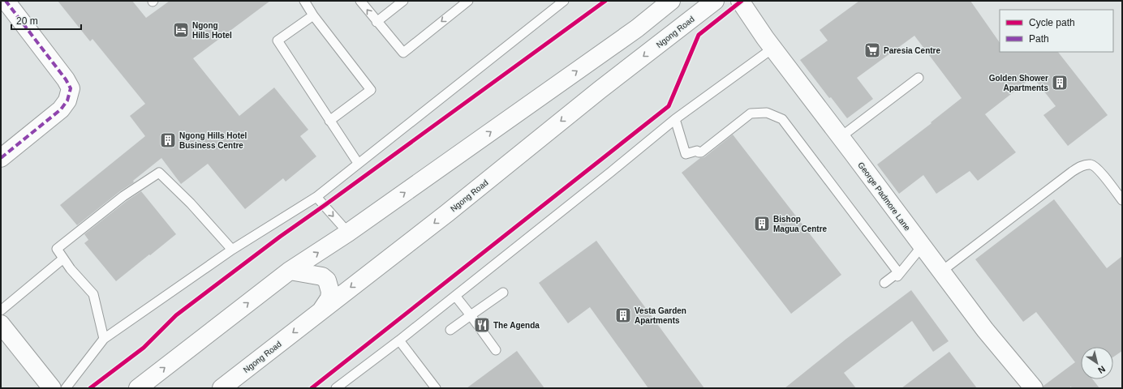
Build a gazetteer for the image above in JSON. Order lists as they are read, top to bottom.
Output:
{
  "streets": {
    "main road": ["Ngong Road", "George Padmore Lane"]
  },
  "places": {
    "hotel": ["Ngong Hills Hotel"],
    "supermarket": ["Paresia Centre"],
    "building": [
      "Golden Shower Apartments",
      "Ngong Hills Hotel Business Centre",
      "Bishop Magua Centre",
      "Vesta Garden Apartments"
    ],
    "restaurant": ["The Agenda"]
  },
  "legend": ["Cycle path", "Path"],
  "scale_bar": "20 m",
  "north": "bottom right"
}
